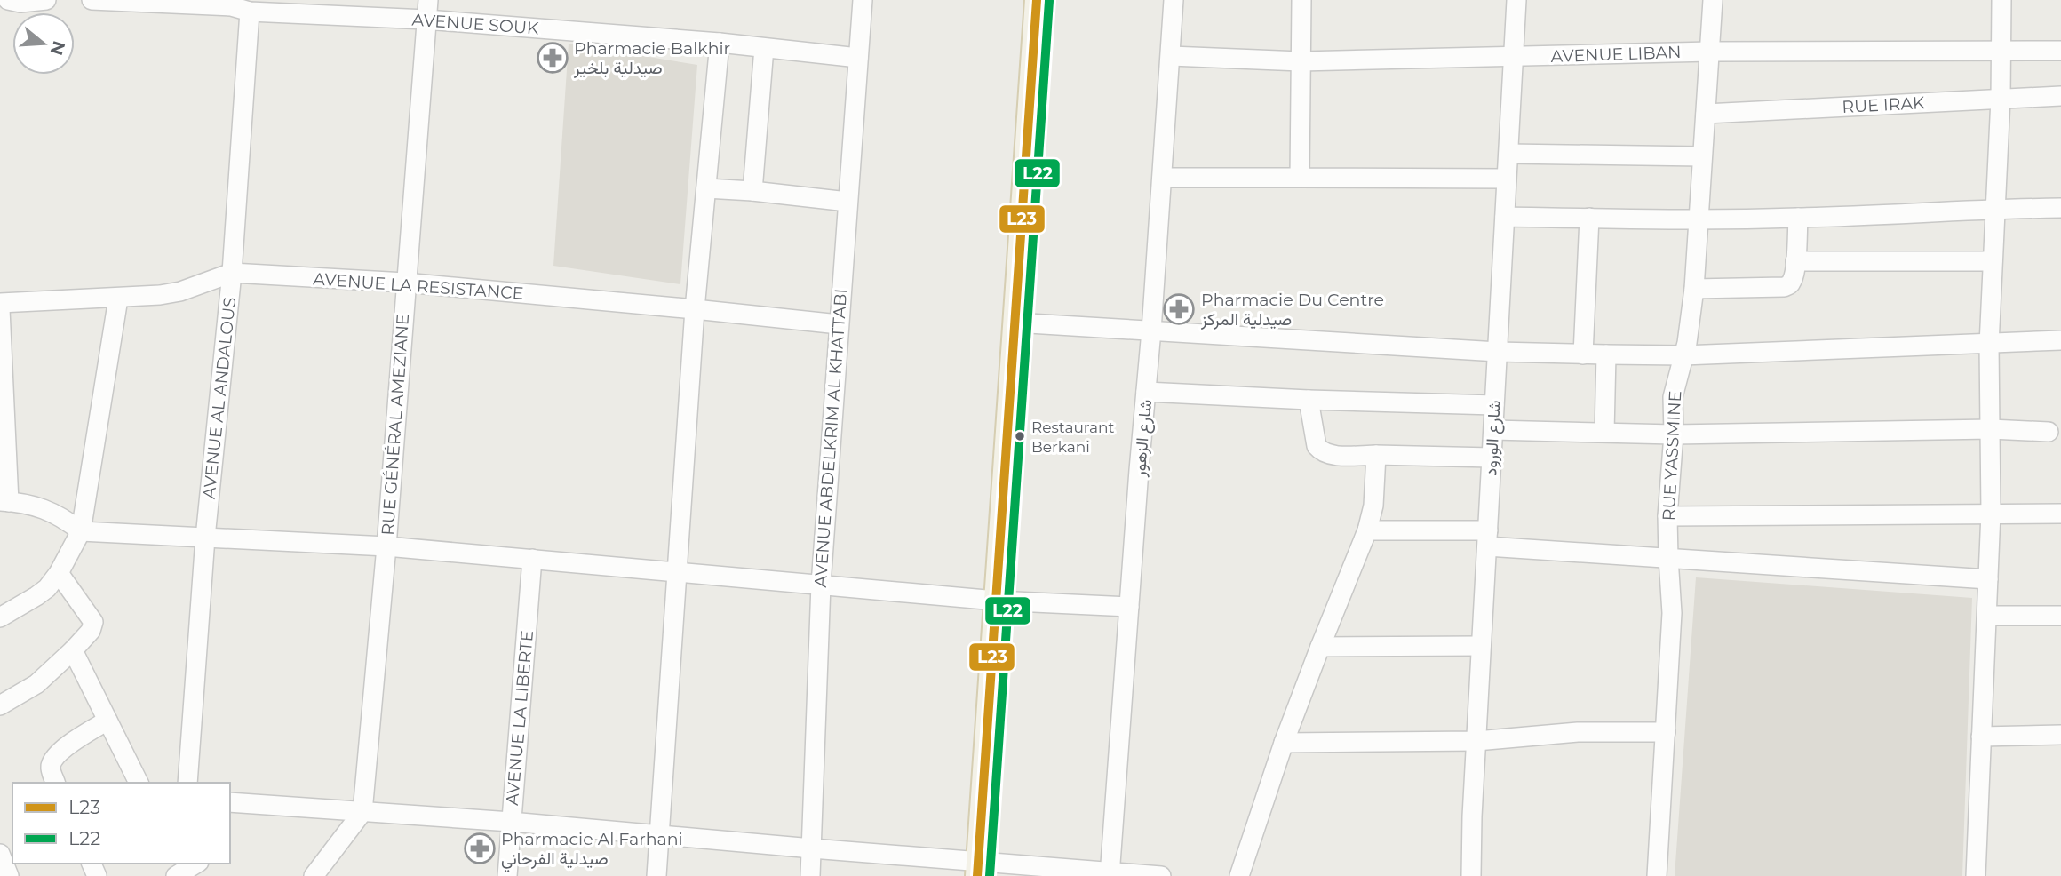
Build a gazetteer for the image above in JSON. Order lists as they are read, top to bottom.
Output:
{
  "streets": {
    "street": [
      "AVENUE SOUK",
      "AVENUE LIBAN",
      "RUE IRAK",
      "AVENUE LA RESISTANCE",
      "AVENUE AL ANDALOUS",
      "RUE GÉNÉRAL AMEZIANE",
      "AVENUE ABDELKRIM AL KHATTABI",
      "شارع الزهور",
      "شارع الورود",
      "RUE YASSMINE",
      "AVENUE LA LIBERTE"
    ]
  },
  "crossings": [
    ["AVENUE SOUK", "AVENUE AL ANDALOUS"],
    ["AVENUE SOUK", "RUE GÉNÉRAL AMEZIANE"],
    ["AVENUE SOUK", "AVENUE ABDELKRIM AL KHATTABI"],
    ["AVENUE LIBAN", "شارع الزهور"],
    ["AVENUE LIBAN", "شارع الورود"],
    ["AVENUE LIBAN", "RUE YASSMINE"],
    ["RUE IRAK", "RUE YASSMINE"],
    ["AVENUE LA RESISTANCE", "AVENUE AL ANDALOUS"],
    ["AVENUE LA RESISTANCE", "RUE GÉNÉRAL AMEZIANE"],
    ["AVENUE LA RESISTANCE", "AVENUE ABDELKRIM AL KHATTABI"]
  ],
  "places": {
    "pharmacy": ["Pharmacie Balkhir صيدلية بلخير", "Pharmacie Du Centre صيدلية المركز", "Pharmacie Al Farhani صيدلية الفرحاني"],
    "other": ["Restaurant Berkani"]
  },
  "lines": ["transit line L23", "transit line L22"],
  "legend": ["L23", "L22"],
  "north": "right"
}
